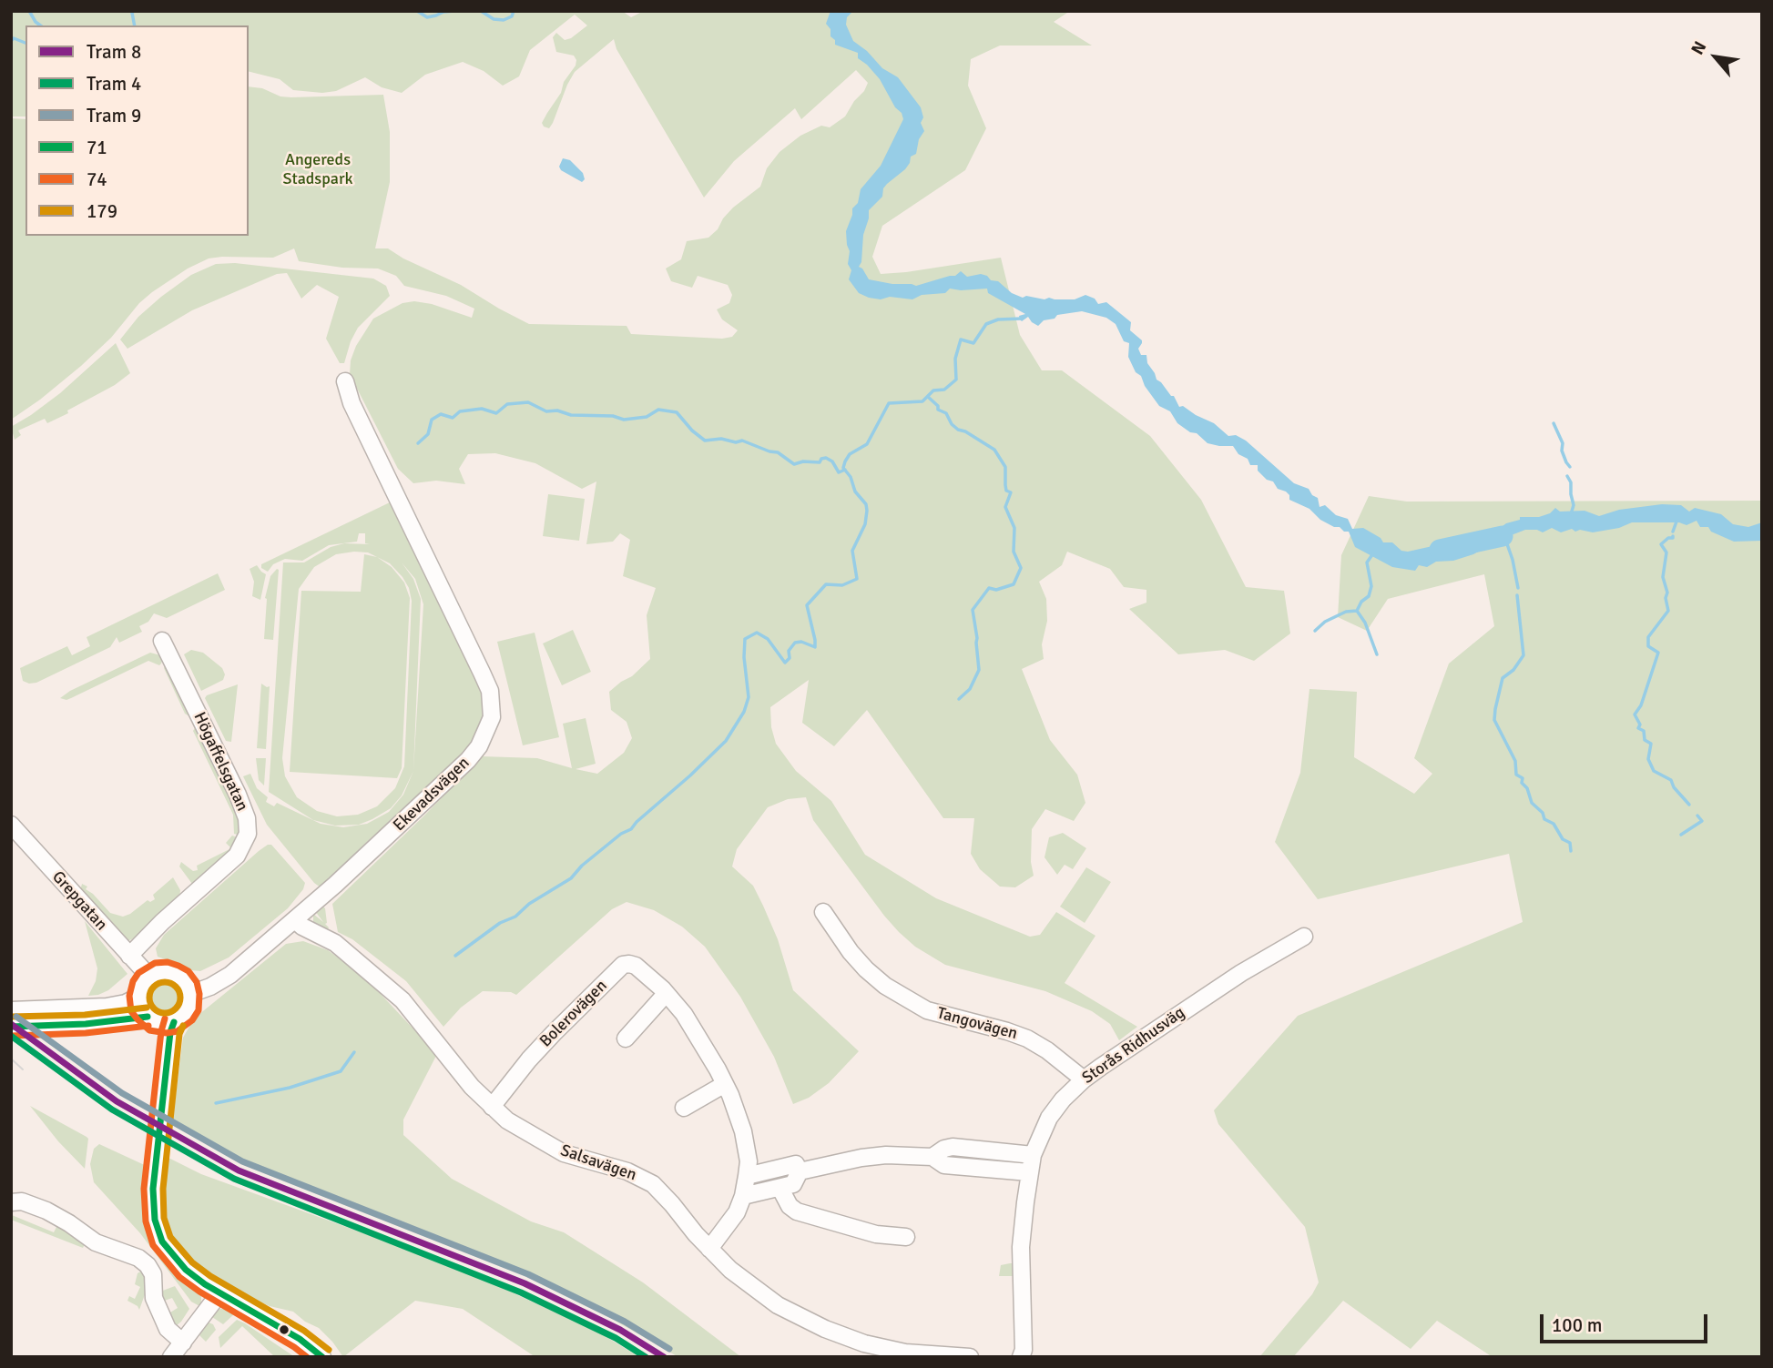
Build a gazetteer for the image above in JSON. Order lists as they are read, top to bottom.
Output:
{
  "streets": {
    "street": [
      "Högaffelsgatan",
      "Ekevadsvägen",
      "Grepgatan",
      "Bolerovägen",
      "Tangovägen",
      "Storås Ridhusväg",
      "Salsavägen"
    ]
  },
  "crossings": [
    ["Högaffelsgatan", "Grepgatan"],
    ["Ekevadsvägen", "Grepgatan"],
    ["Ekevadsvägen", "Salsavägen"],
    ["Bolerovägen", "Salsavägen"],
    ["Tangovägen", "Storås Ridhusväg"]
  ],
  "parks": ["Angereds Stadspark"],
  "lines": [
    "transit line 74",
    "transit line 179",
    "tram line 9",
    "transit line 71",
    "tram line 8",
    "tram line 4"
  ],
  "legend": [
    "Tram 8",
    "Tram 4",
    "Tram 9",
    "71",
    "74",
    "179"
  ],
  "scale_bar": "100 m",
  "north": "top left"
}
